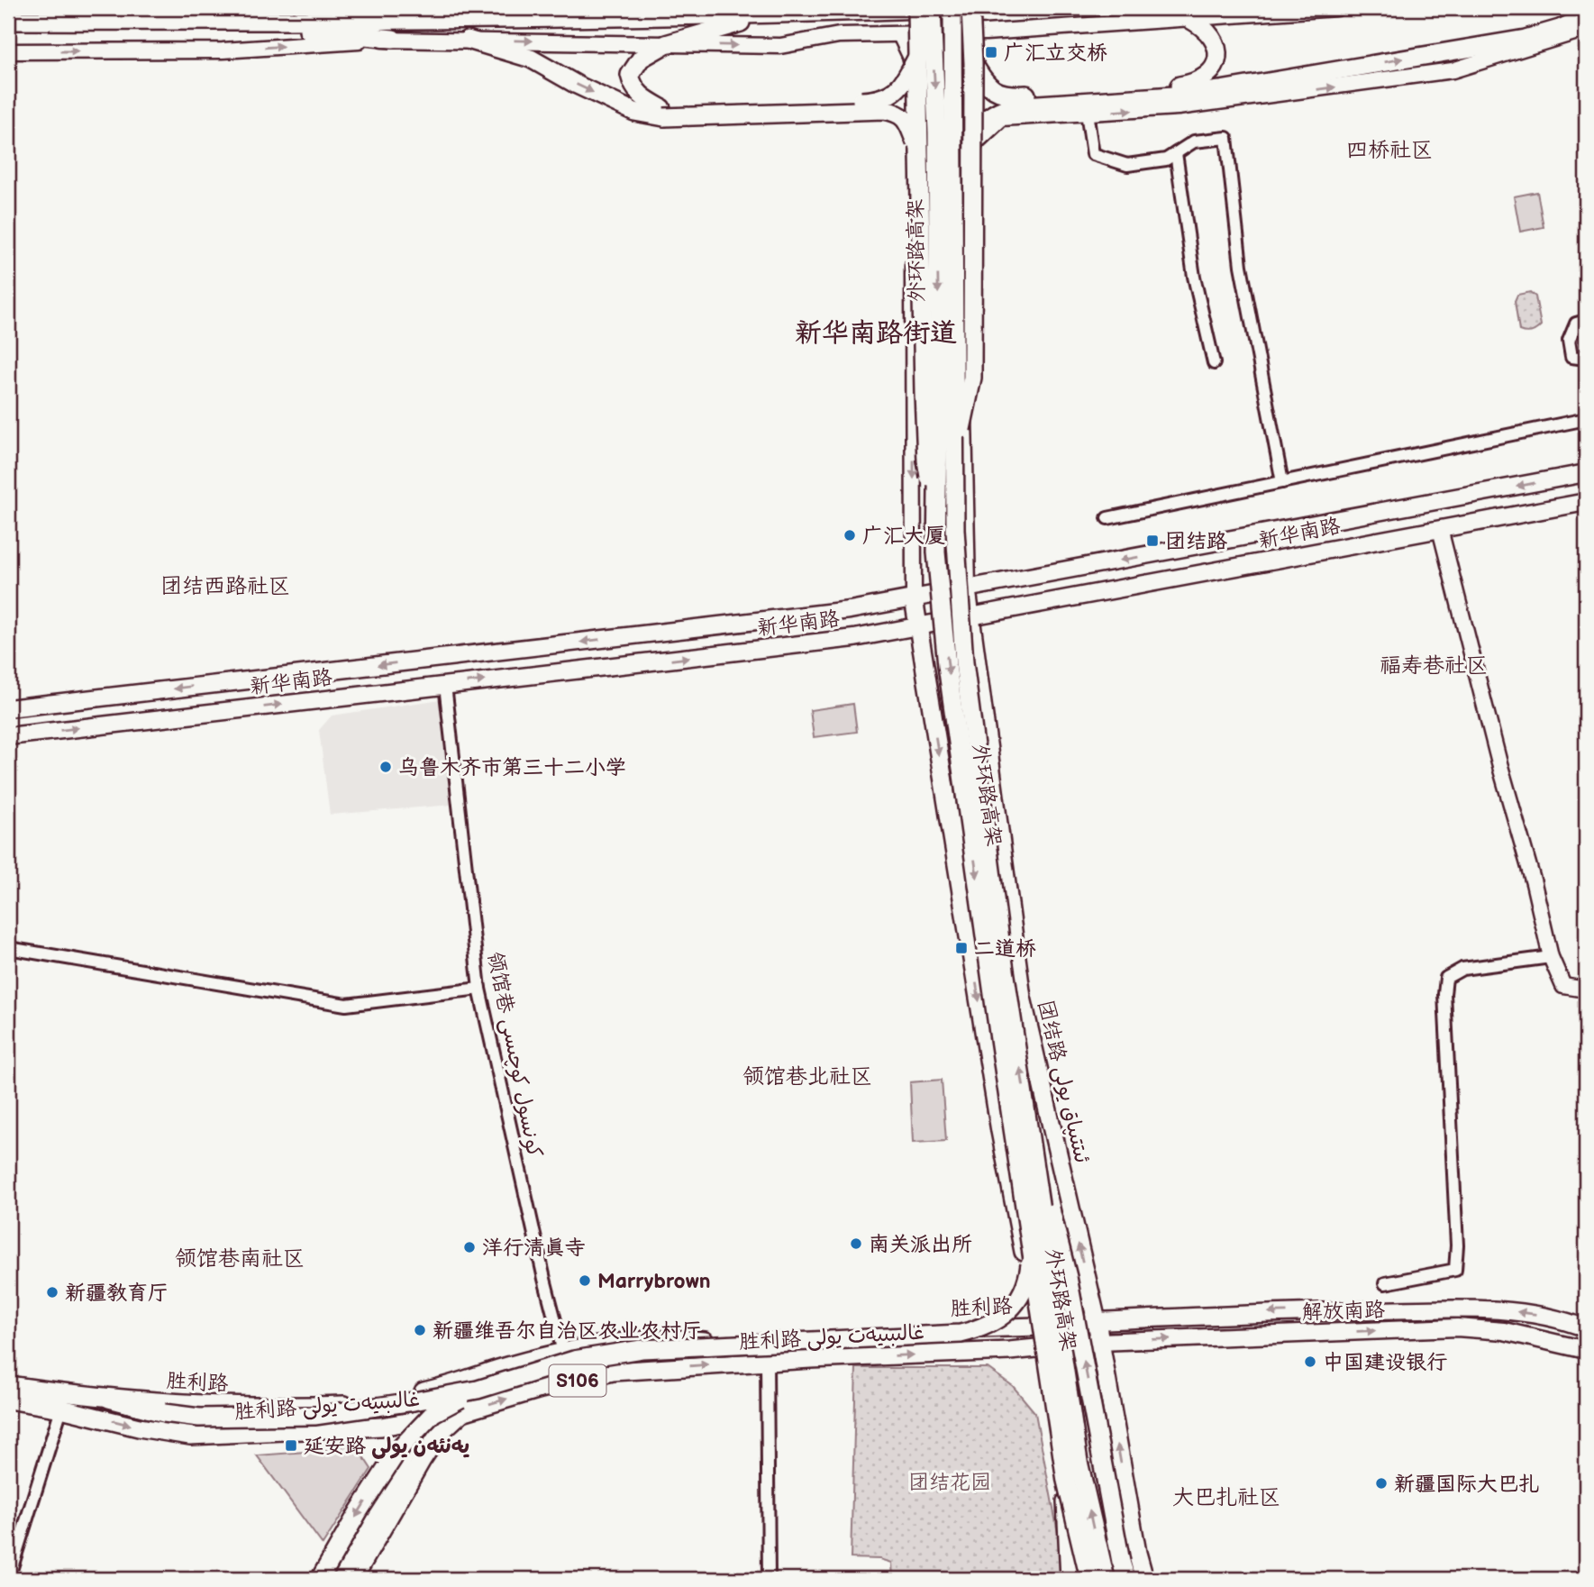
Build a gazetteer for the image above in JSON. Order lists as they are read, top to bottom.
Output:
{
  "streets": {
    "main road": [
      "外环路高架",
      "新华南路",
      "团结路 ئىتتىپاق يولى",
      "胜利路",
      "解放南路",
      "胜利路 غالىبىيەت يولى",
      "S106"
    ],
    "street": ["领馆巷 كونسول كوچىسى"]
  },
  "crossings": [
    ["新华南路", "领馆巷 كونسول كوچىسى"],
    ["新华南路", "团结路 ئىتتىپاق يولى"],
    ["领馆巷 كونسول كوچىسى", "胜利路"],
    ["团结路 ئىتتىپاق يولى", "胜利路"],
    ["团结路 ئىتتىپاق يولى", "解放南路"],
    ["团结路 ئىتتىپاق يولى", "胜利路 غالىبىيەت يولى"],
    ["胜利路", "S106"],
    ["解放南路", "胜利路 غالىبىيەت يولى"],
    ["胜利路 غالىبىيەت يولى", "S106"]
  ],
  "districts": [
    "四桥社区",
    "新华南路街道",
    "团结西路社区",
    "福寿巷社区",
    "领馆巷北社区",
    "领馆巷南社区",
    "大巴扎社区"
  ],
  "parks": ["团结花园"],
  "places": {
    "transit": [
      "广汇立交桥",
      "团结路",
      "二道桥",
      "延安路 يەنئەن يولى"
    ],
    "other": [
      "广汇大厦",
      "乌鲁木齐市第三十二小学",
      "南关派出所",
      "洋行清真寺",
      "Marrybrown",
      "新疆教育厅",
      "新疆维吾尔自治区农业农村厅",
      "中国建设银行",
      "新疆国际大巴扎"
    ]
  }
}
